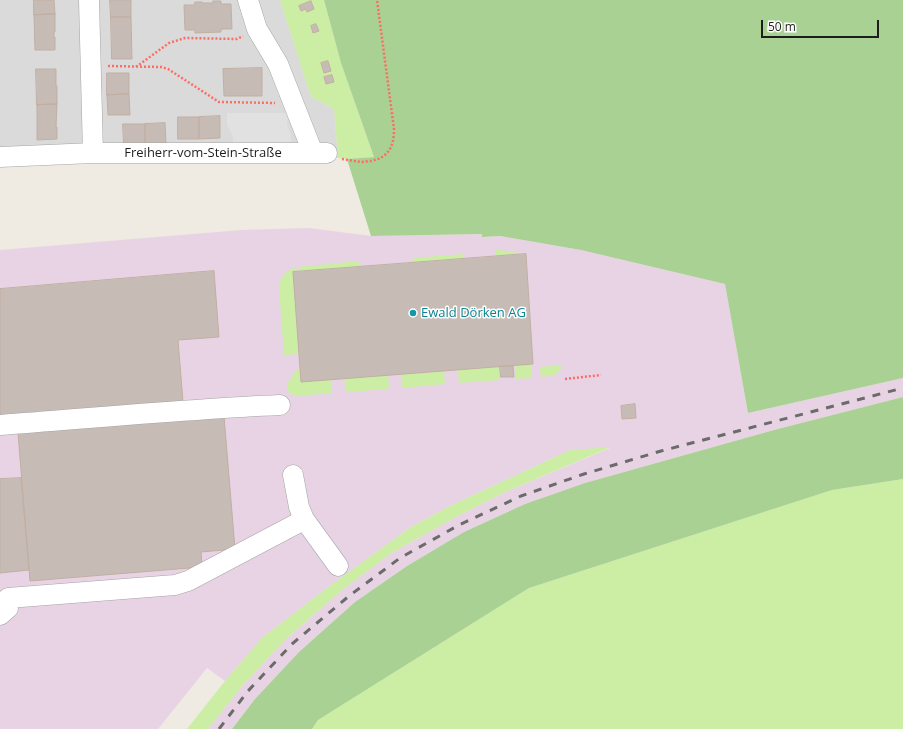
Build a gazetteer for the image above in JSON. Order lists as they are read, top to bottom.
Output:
{
  "streets": {
    "street": ["Freiherr-vom-Stein-Straße"]
  },
  "places": ["Ewald Dörken AG"],
  "scale_bar": "50 m"
}
